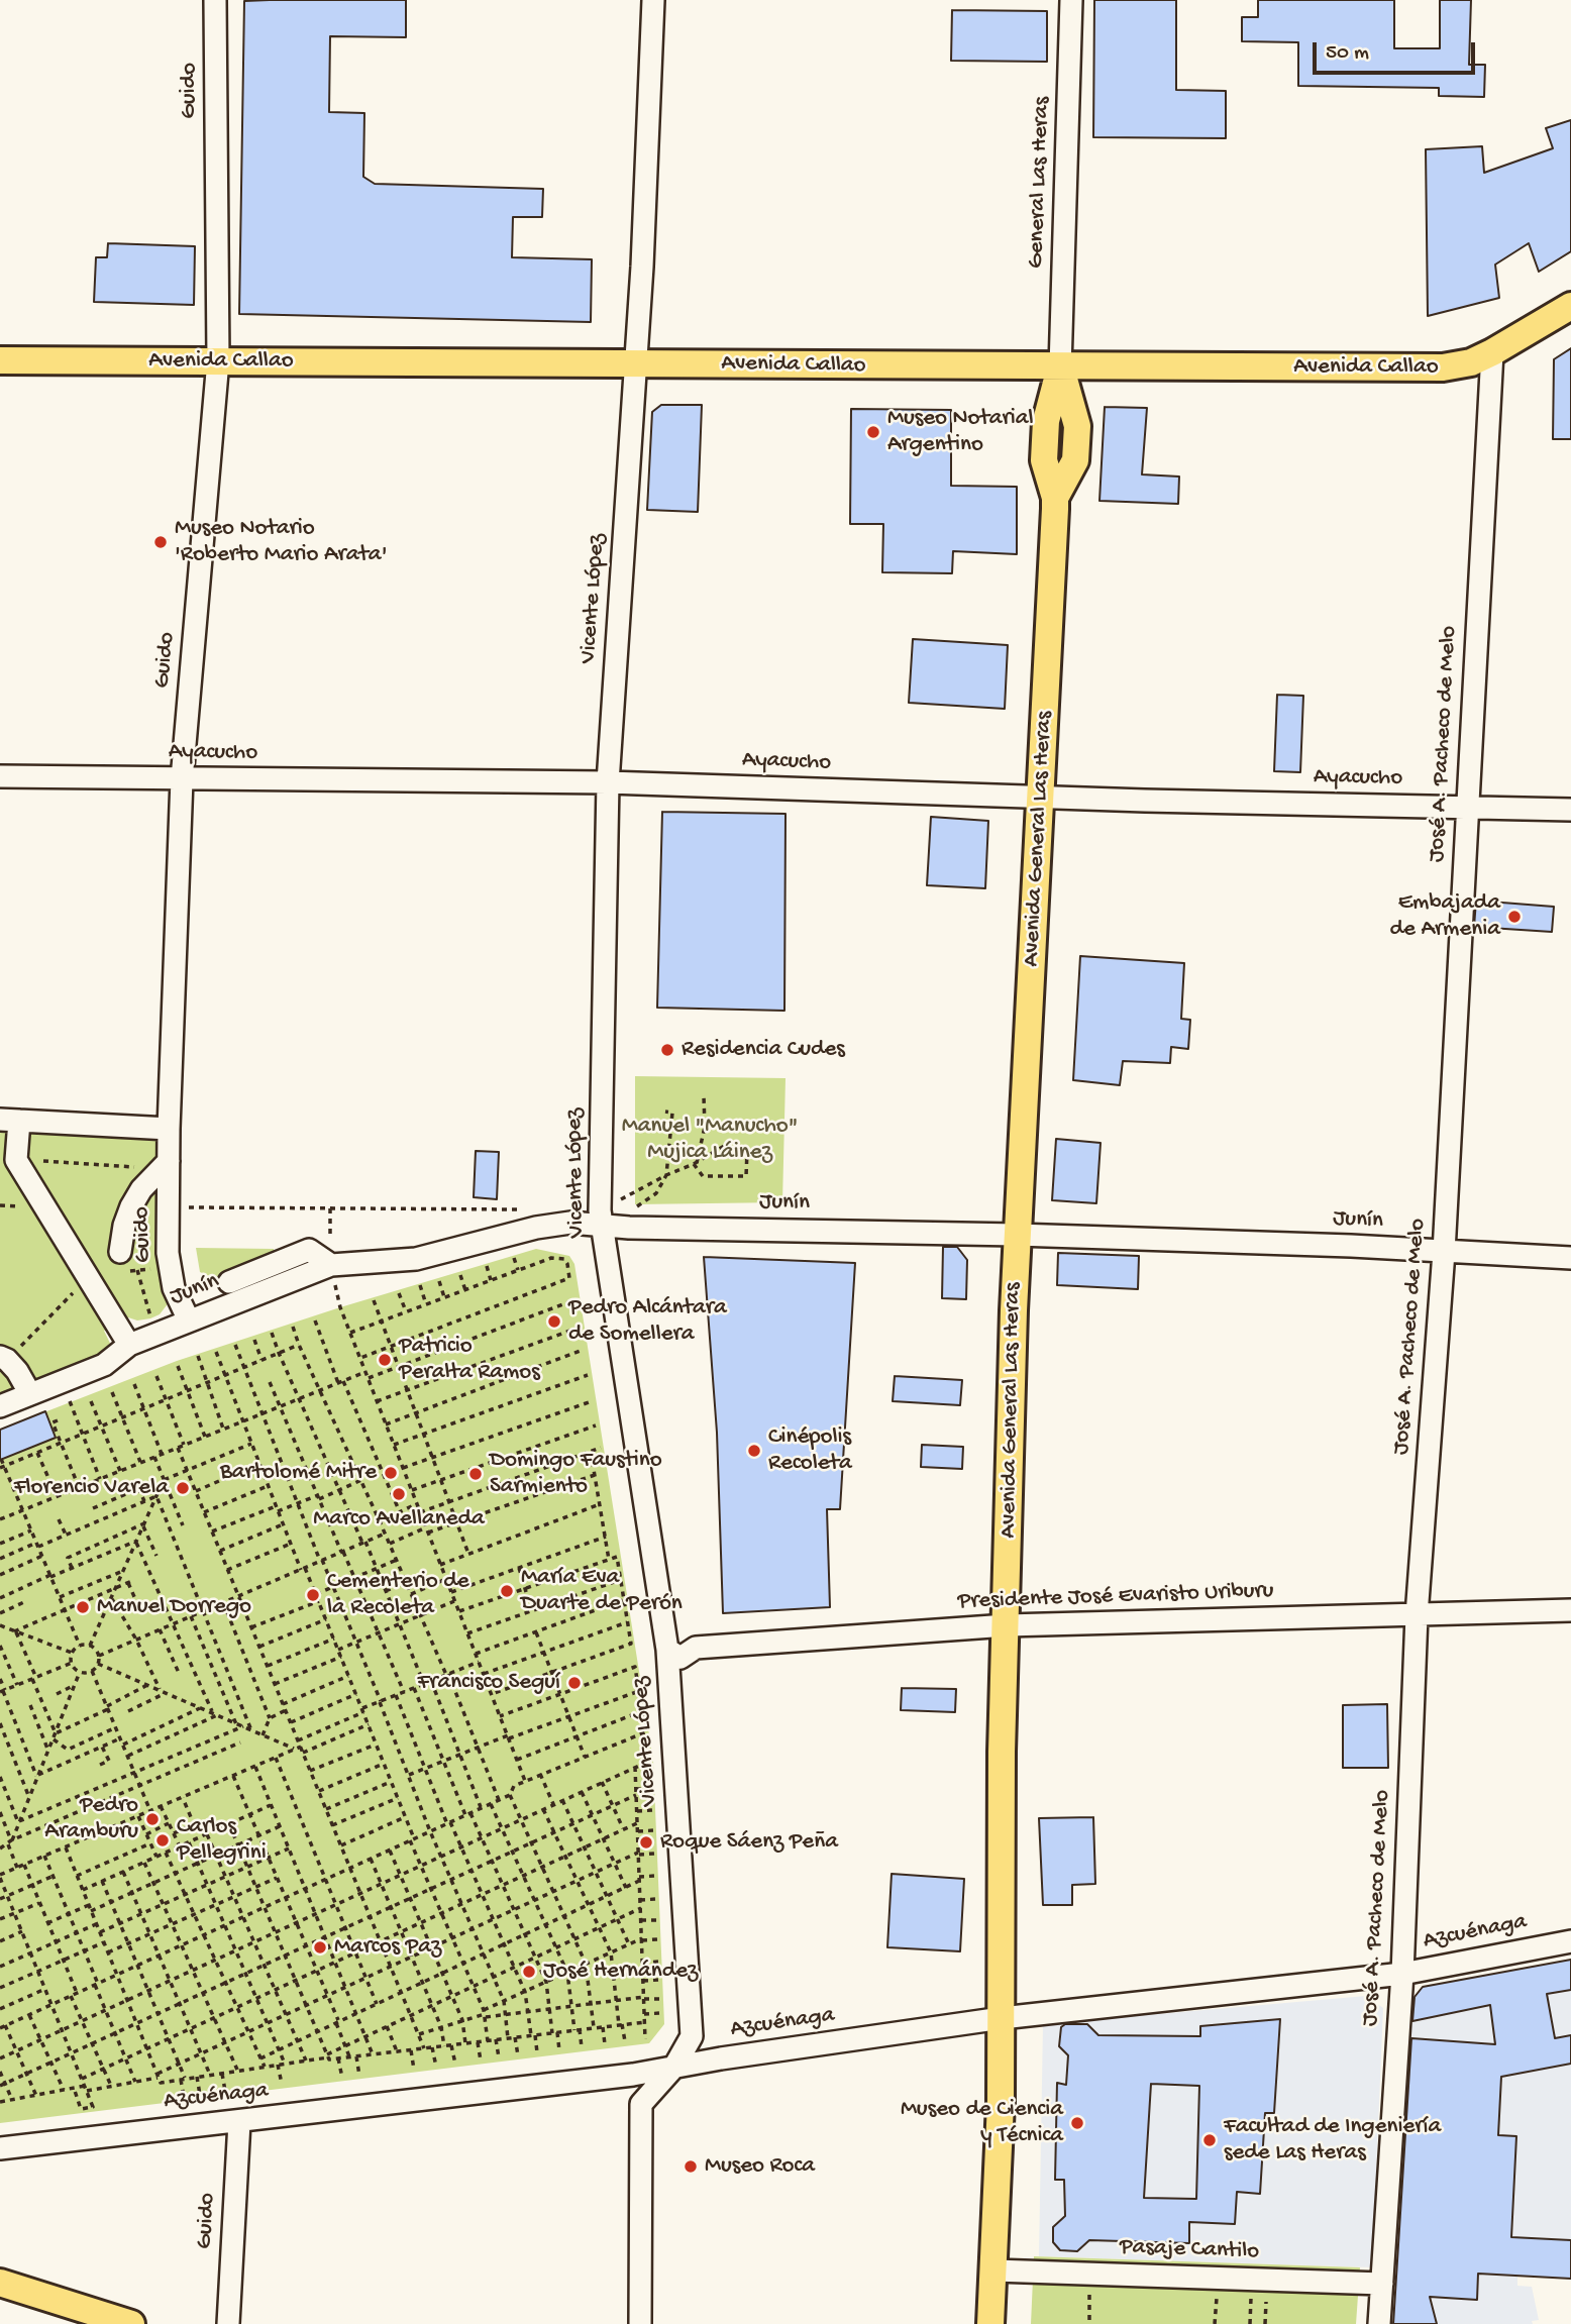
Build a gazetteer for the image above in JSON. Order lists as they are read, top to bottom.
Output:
{
  "streets": {
    "main road": ["Avenida Callao", "Avenida General Las Heras"],
    "street": [
      "Guido",
      "General Las Heras",
      "Vicente López",
      "José A. Pacheco de Melo",
      "Ayacucho",
      "Junín",
      "Presidente José Evaristo Uriburu",
      "Azcuénaga",
      "Pasaje Cantilo"
    ]
  },
  "crossings": [
    ["Guido", "Avenida Callao"],
    ["Guido", "Ayacucho"],
    ["Guido", "Junín"],
    ["Guido", "Azcuénaga"],
    ["General Las Heras", "Avenida Callao"],
    ["General Las Heras", "Avenida General Las Heras"],
    ["Avenida Callao", "Vicente López"],
    ["Avenida Callao", "José A. Pacheco de Melo"],
    ["Avenida Callao", "Avenida General Las Heras"],
    ["Vicente López", "Ayacucho"],
    ["Vicente López", "Junín"],
    ["Vicente López", "Presidente José Evaristo Uriburu"],
    ["Vicente López", "Azcuénaga"],
    ["José A. Pacheco de Melo", "Ayacucho"],
    ["José A. Pacheco de Melo", "Junín"],
    ["José A. Pacheco de Melo", "Presidente José Evaristo Uriburu"],
    ["José A. Pacheco de Melo", "Azcuénaga"],
    ["José A. Pacheco de Melo", "Pasaje Cantilo"],
    ["Ayacucho", "Avenida General Las Heras"],
    ["Avenida General Las Heras", "Junín"],
    ["Avenida General Las Heras", "Presidente José Evaristo Uriburu"],
    ["Avenida General Las Heras", "Azcuénaga"],
    ["Avenida General Las Heras", "Pasaje Cantilo"]
  ],
  "parks": ["Manuel \"Manucho\" Mujica Láinez"],
  "places": [
    "Museo Notarial Argentino",
    "Museo Notario 'Roberto Mario Arata'",
    "Embajada de Armenia",
    "Residencia Cudes",
    "Pedro Alcántara de Somellera",
    "Patricio Peralta Ramos",
    "Cinépolis Recoleta",
    "Bartolomé Mitre",
    "Domingo Faustino Sarmiento",
    "Florencio Varela",
    "Marco Avellaneda",
    "María Eva Duarte de Perón",
    "Cementerio de la Recoleta",
    "Manuel Dorrego",
    "Francisco Seguí",
    "Pedro Aramburu",
    "Carlos Pellegrini",
    "Roque Sáenz Peña",
    "Marcos Paz",
    "José Hernández",
    "Museo de Ciencia y Técnica",
    "Facultad de Ingeniería sede Las Heras",
    "Museo Roca"
  ],
  "scale_bar": "50 m"
}
